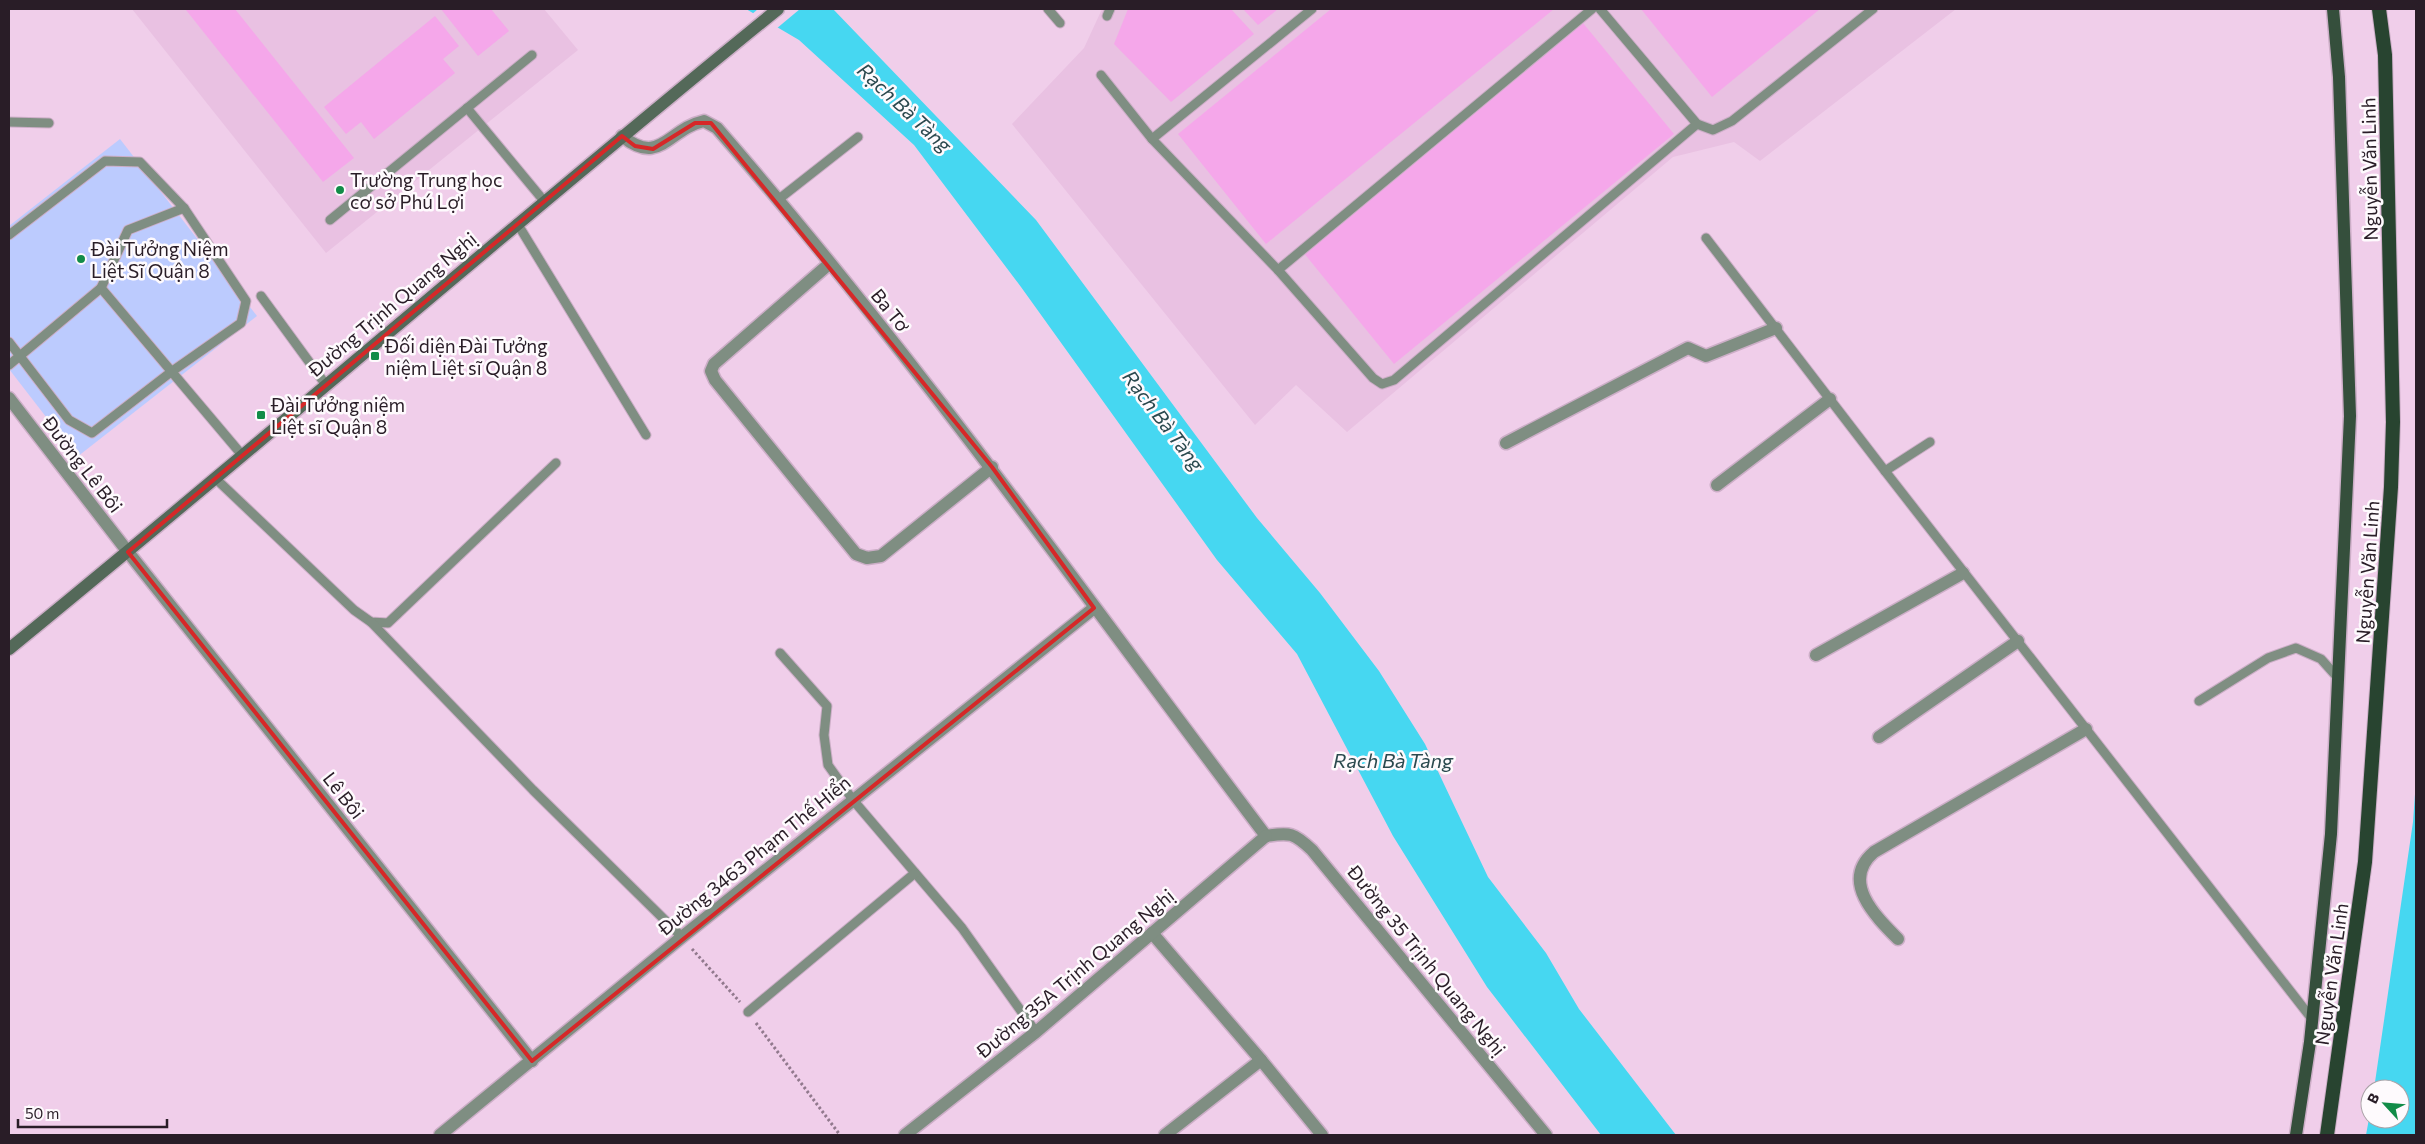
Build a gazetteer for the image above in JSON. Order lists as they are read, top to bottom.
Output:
{
  "streets": {
    "highway": ["Nguyễn Văn Linh"],
    "main road": ["Đường Trịnh Quang Nghị"],
    "street": [
      "Ba Tơ",
      "Đường Lê Bôi",
      "Lê Bôi",
      "Đường 3463 Phạm Thế Hiển",
      "Đường 35 Trịnh Quang Nghị",
      "Đường 35A Trịnh Quang Nghị"
    ]
  },
  "crossings": [
    ["Đường Trịnh Quang Nghị", "Ba Tơ"],
    ["Đường Trịnh Quang Nghị", "Đường Lê Bôi"],
    ["Đường Trịnh Quang Nghị", "Lê Bôi"],
    ["Ba Tơ", "Đường 3463 Phạm Thế Hiển"],
    ["Ba Tơ", "Đường 35 Trịnh Quang Nghị"],
    ["Ba Tơ", "Đường 35A Trịnh Quang Nghị"],
    ["Đường Lê Bôi", "Lê Bôi"],
    ["Lê Bôi", "Đường 3463 Phạm Thế Hiển"],
    ["Đường 35 Trịnh Quang Nghị", "Đường 35A Trịnh Quang Nghị"]
  ],
  "water": ["Rạch Bà Tàng"],
  "places": {
    "other": ["Trường Trung học cơ sở Phú Lợi", "Đài Tưởng Niệm Liệt Sĩ Quận 8"],
    "transit": ["Đối diện Đài Tưởng niệm Liệt sĩ Quận 8", "Đài Tưởng niệm Liệt sĩ Quận 8"]
  },
  "scale_bar": "50 m",
  "north": "top left"
}
